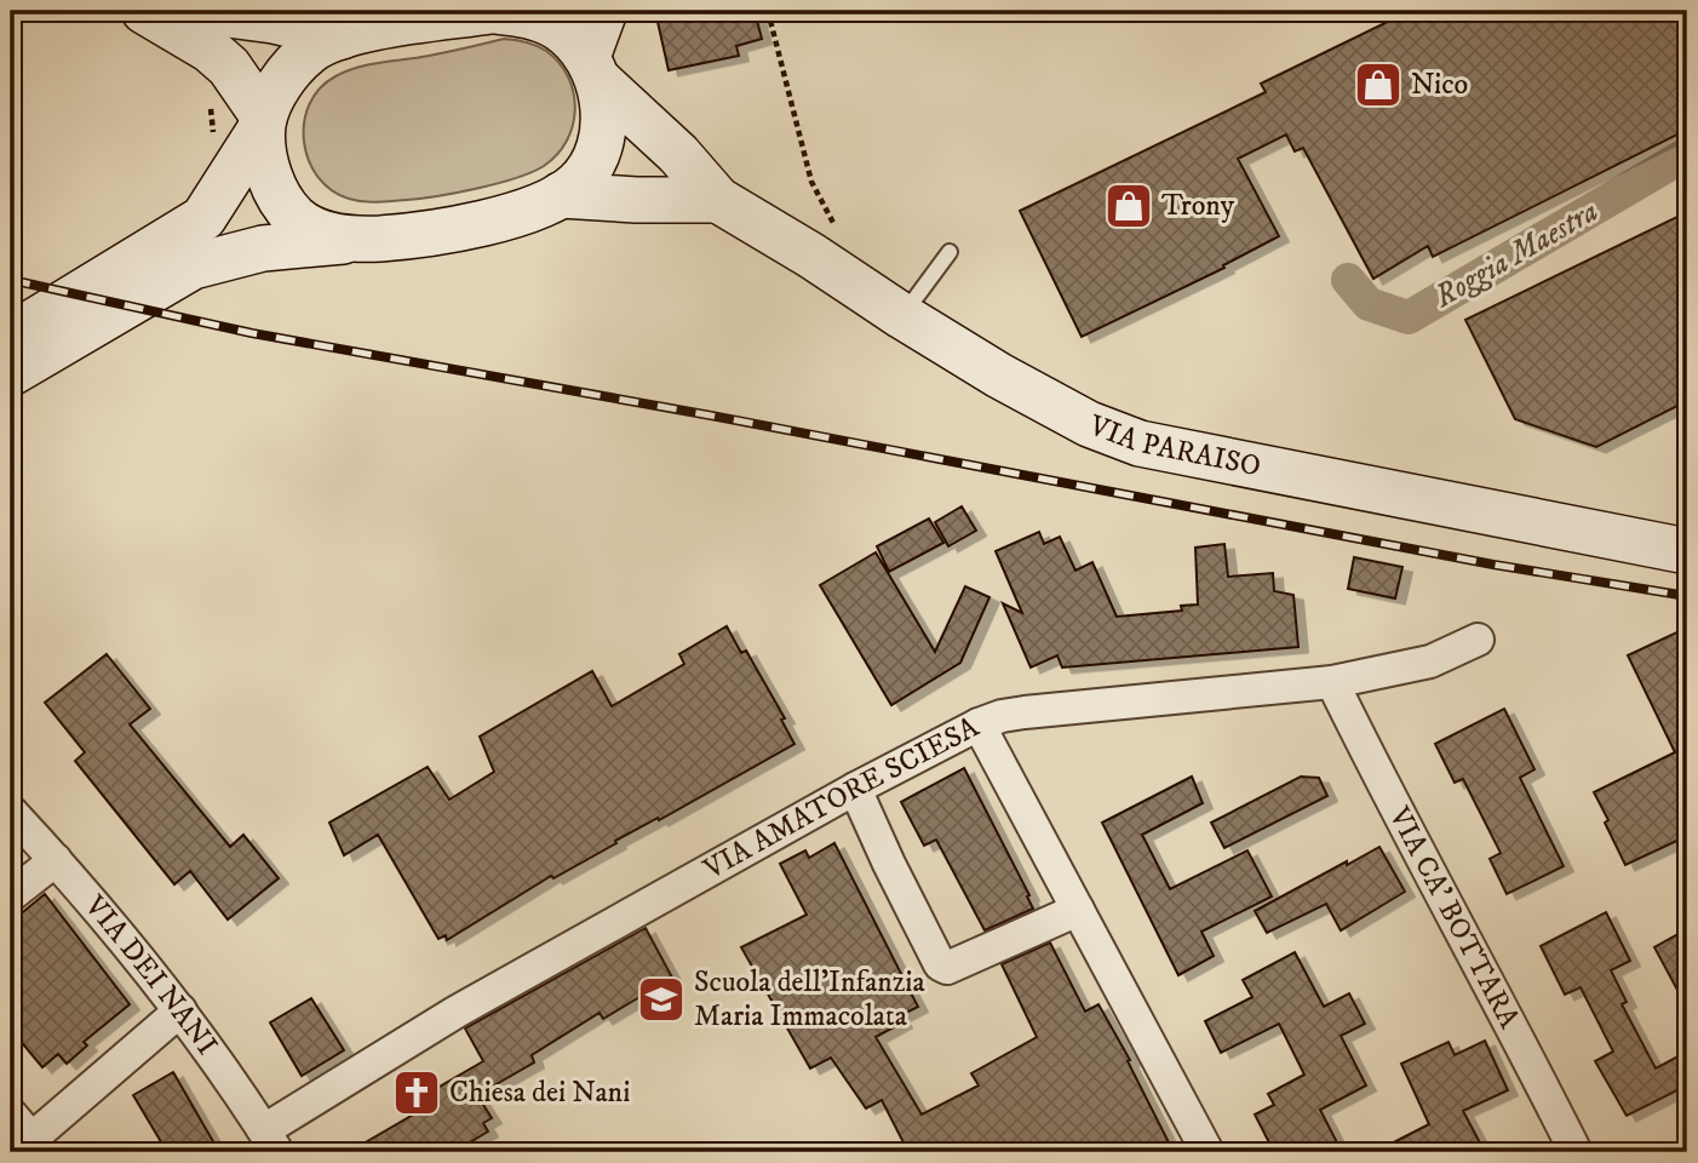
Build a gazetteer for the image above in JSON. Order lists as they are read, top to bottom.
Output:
{
  "streets": {
    "main road": ["VIA PARAISO"],
    "street": ["VIA AMATORE SCIESA", "VIA CA' BOTTARA", "VIA DEI NANI"]
  },
  "crossings": [
    ["VIA AMATORE SCIESA", "VIA CA' BOTTARA"],
    ["VIA AMATORE SCIESA", "VIA DEI NANI"]
  ],
  "water": ["Roggia Maestra"],
  "places": {
    "shop": ["Nico", "Trony"],
    "school or university": ["Scuola dell'Infanzia Maria Immacolata"],
    "church": ["Chiesa dei Nani"]
  }
}
